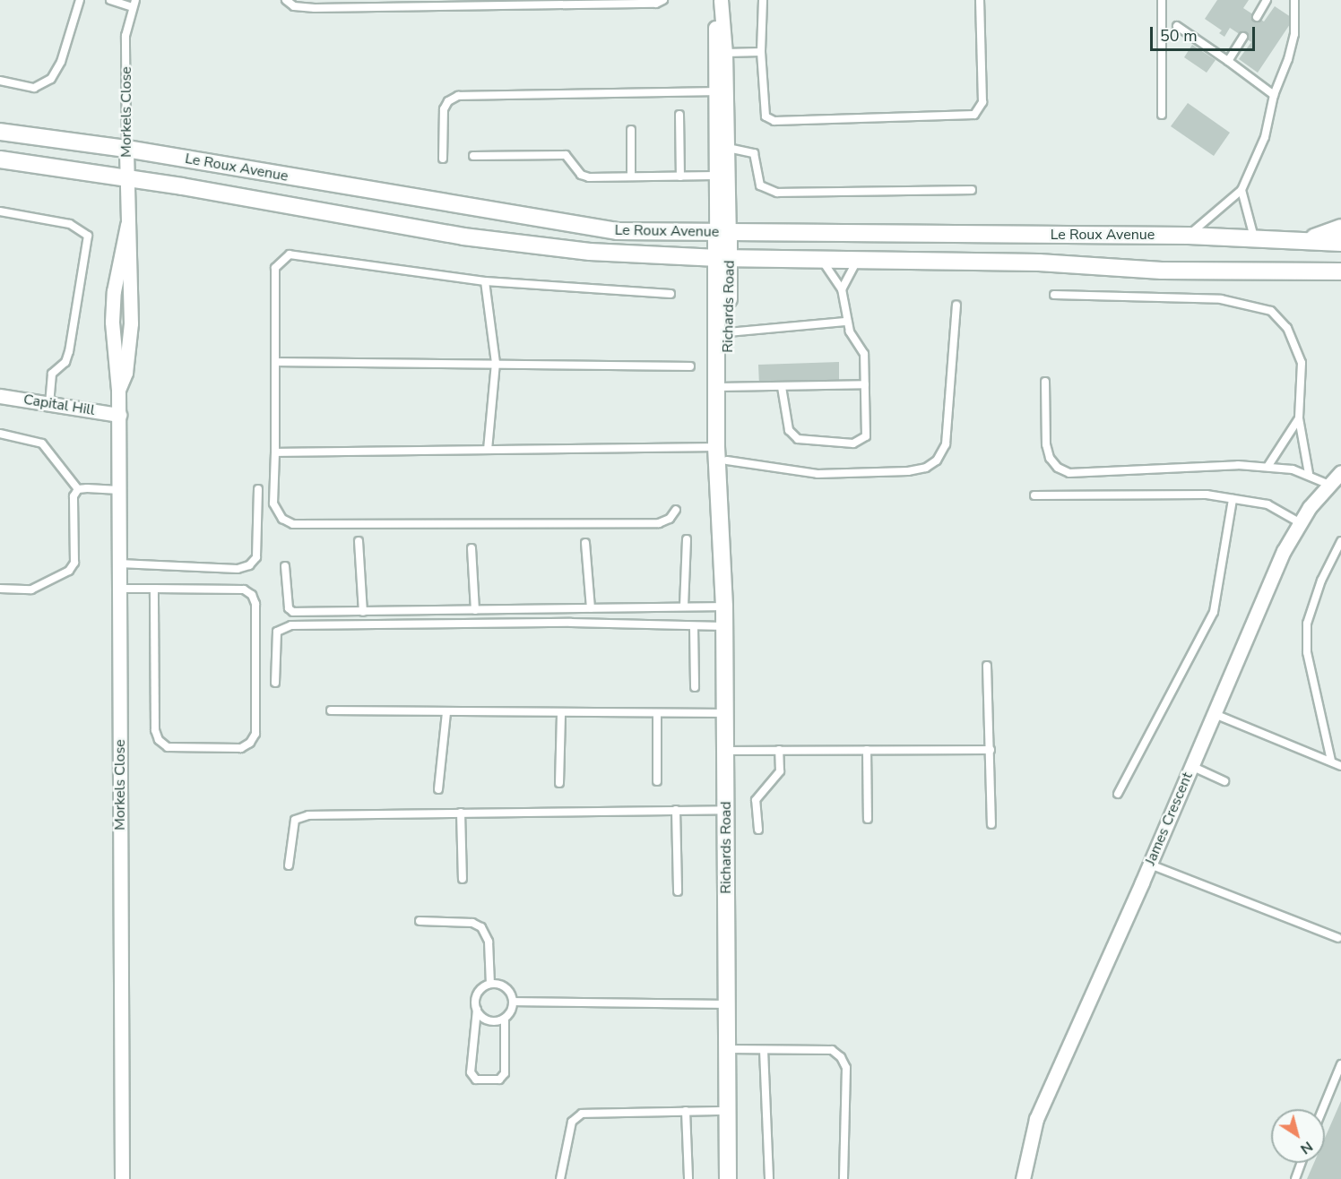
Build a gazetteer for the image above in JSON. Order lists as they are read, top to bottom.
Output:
{
  "streets": {
    "main road": ["Le Roux Avenue", "Richards Road"],
    "street": ["Morkels Close", "Capital Hill", "James Crescent"]
  },
  "crossings": [
    ["Morkels Close", "Le Roux Avenue"],
    ["Morkels Close", "Capital Hill"],
    ["Le Roux Avenue", "Richards Road"]
  ],
  "scale_bar": "50 m",
  "north": "bottom right"
}
